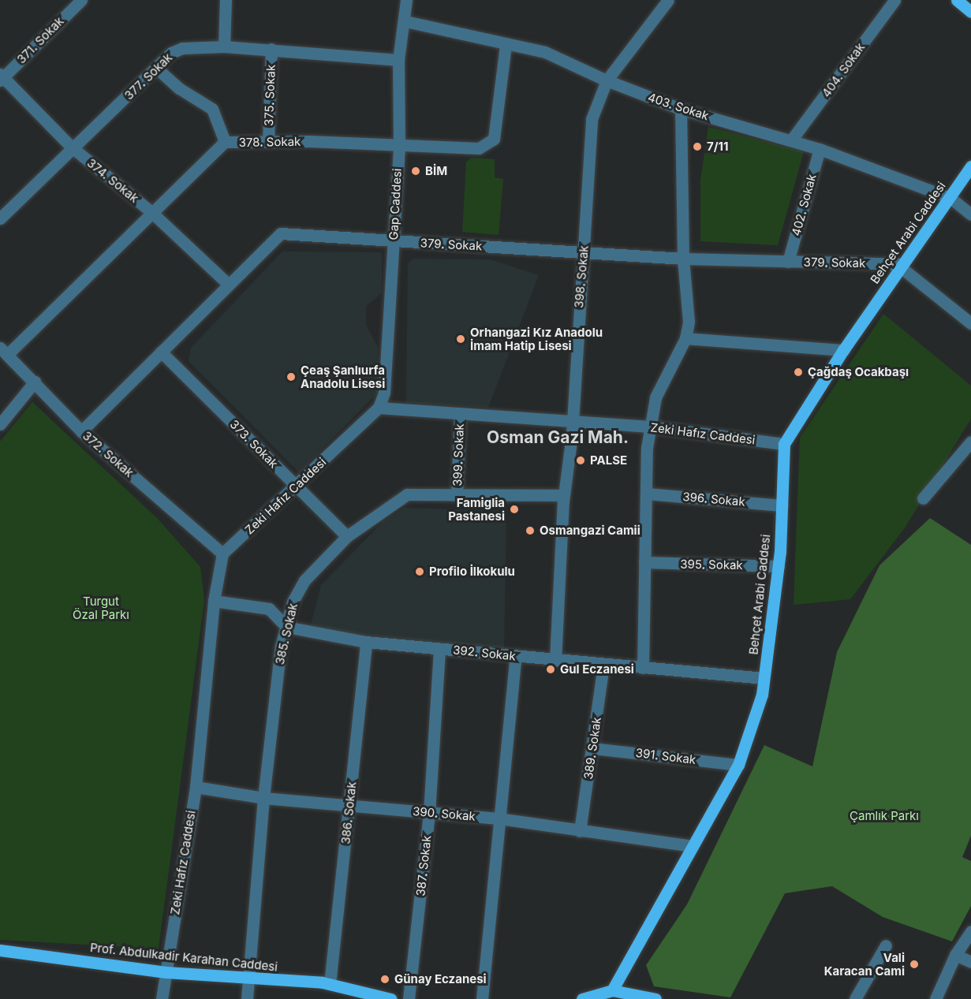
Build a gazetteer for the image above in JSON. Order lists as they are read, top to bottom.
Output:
{
  "streets": {
    "main road": ["Behçet Arabi Caddesi", "Prof. Abdulkadir Karahan Caddesi"],
    "street": [
      "371. Sokak",
      "404. Sokak",
      "377. Sokak",
      "375. Sokak",
      "403. Sokak",
      "378. Sokak",
      "374. Sokak",
      "Gap Caddesi",
      "402. Sokak",
      "379. Sokak",
      "398. Sokak",
      "Zeki Hafız Caddesi",
      "373. Sokak",
      "372. Sokak",
      "399. Sokak",
      "396. Sokak",
      "395. Sokak",
      "385. Sokak",
      "392. Sokak",
      "389. Sokak",
      "391. Sokak",
      "386. Sokak",
      "390. Sokak",
      "387. Sokak"
    ]
  },
  "crossings": [
    ["371. Sokak", "374. Sokak"],
    ["404. Sokak", "403. Sokak"],
    ["377. Sokak", "375. Sokak"],
    ["377. Sokak", "374. Sokak"],
    ["377. Sokak", "Gap Caddesi"],
    ["375. Sokak", "378. Sokak"],
    ["403. Sokak", "378. Sokak"],
    ["403. Sokak", "Gap Caddesi"],
    ["403. Sokak", "402. Sokak"],
    ["403. Sokak", "Behçet Arabi Caddesi"],
    ["403. Sokak", "398. Sokak"],
    ["378. Sokak", "374. Sokak"],
    ["378. Sokak", "Gap Caddesi"],
    ["378. Sokak", "372. Sokak"],
    ["374. Sokak", "379. Sokak"],
    ["Gap Caddesi", "379. Sokak"],
    ["Gap Caddesi", "Zeki Hafız Caddesi"],
    ["402. Sokak", "379. Sokak"],
    ["Behçet Arabi Caddesi", "379. Sokak"],
    ["Behçet Arabi Caddesi", "Zeki Hafız Caddesi"],
    ["Behçet Arabi Caddesi", "396. Sokak"],
    ["Behçet Arabi Caddesi", "395. Sokak"],
    ["Behçet Arabi Caddesi", "392. Sokak"],
    ["Behçet Arabi Caddesi", "391. Sokak"],
    ["Behçet Arabi Caddesi", "390. Sokak"],
    ["379. Sokak", "398. Sokak"],
    ["379. Sokak", "373. Sokak"],
    ["379. Sokak", "372. Sokak"],
    ["398. Sokak", "Zeki Hafız Caddesi"],
    ["398. Sokak", "385. Sokak"],
    ["398. Sokak", "392. Sokak"],
    ["Zeki Hafız Caddesi", "373. Sokak"],
    ["Zeki Hafız Caddesi", "372. Sokak"],
    ["Zeki Hafız Caddesi", "399. Sokak"],
    ["Zeki Hafız Caddesi", "390. Sokak"],
    ["Zeki Hafız Caddesi", "Prof. Abdulkadir Karahan Caddesi"],
    ["373. Sokak", "385. Sokak"],
    ["399. Sokak", "385. Sokak"],
    ["385. Sokak", "392. Sokak"],
    ["385. Sokak", "390. Sokak"],
    ["385. Sokak", "Prof. Abdulkadir Karahan Caddesi"],
    ["392. Sokak", "389. Sokak"],
    ["392. Sokak", "386. Sokak"],
    ["392. Sokak", "387. Sokak"],
    ["389. Sokak", "391. Sokak"],
    ["389. Sokak", "390. Sokak"],
    ["386. Sokak", "390. Sokak"],
    ["386. Sokak", "Prof. Abdulkadir Karahan Caddesi"],
    ["390. Sokak", "387. Sokak"]
  ],
  "districts": ["Osman Gazi Mah."],
  "parks": ["Turgut Özal Parkı", "Çamlık Parkı"],
  "places": [
    "7/11",
    "BİM",
    "Orhangazi Kız Anadolu İmam Hatip Lisesi",
    "Çağdaş Ocakbaşı",
    "Çeaş Şanlıurfa Anadolu Lisesi",
    "PALSE",
    "Famiglia Pastanesi",
    "Osmangazi Camii",
    "Profilo İlkokulu",
    "Gul Eczanesi",
    "Vali Karacan Cami",
    "Günay Eczanesi"
  ]
}
